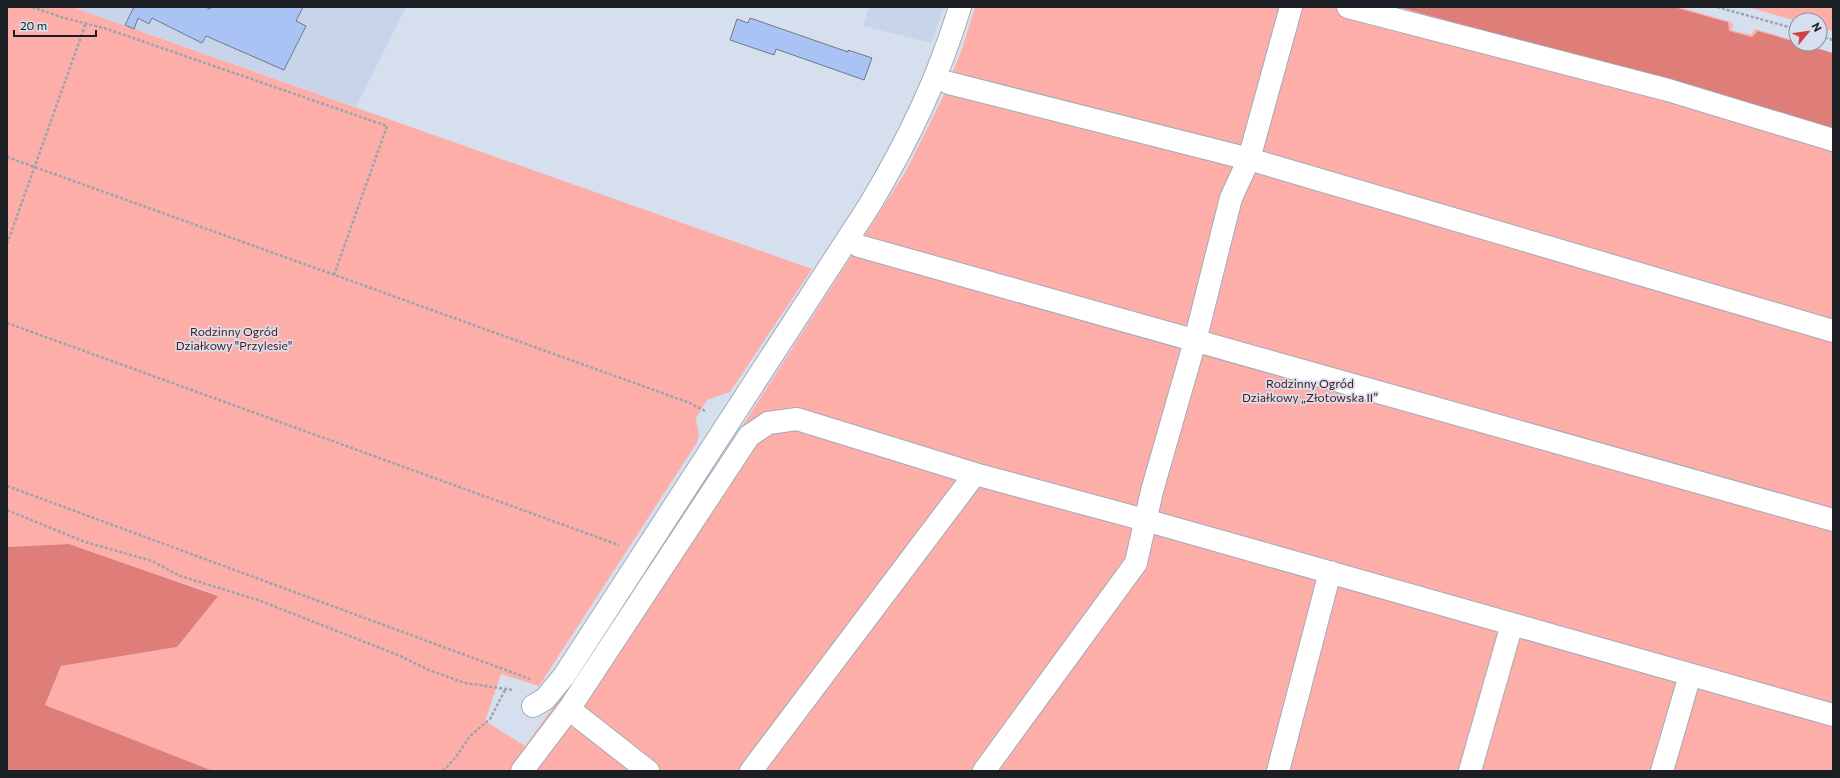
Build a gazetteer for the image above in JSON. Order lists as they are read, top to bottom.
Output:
{
  "parks": ["Rodzinny Ogród Działkowy \"Przylesie\"", "Rodzinny Ogród Działkowy „Złotowska II”"],
  "scale_bar": "20 m",
  "north": "top right"
}
